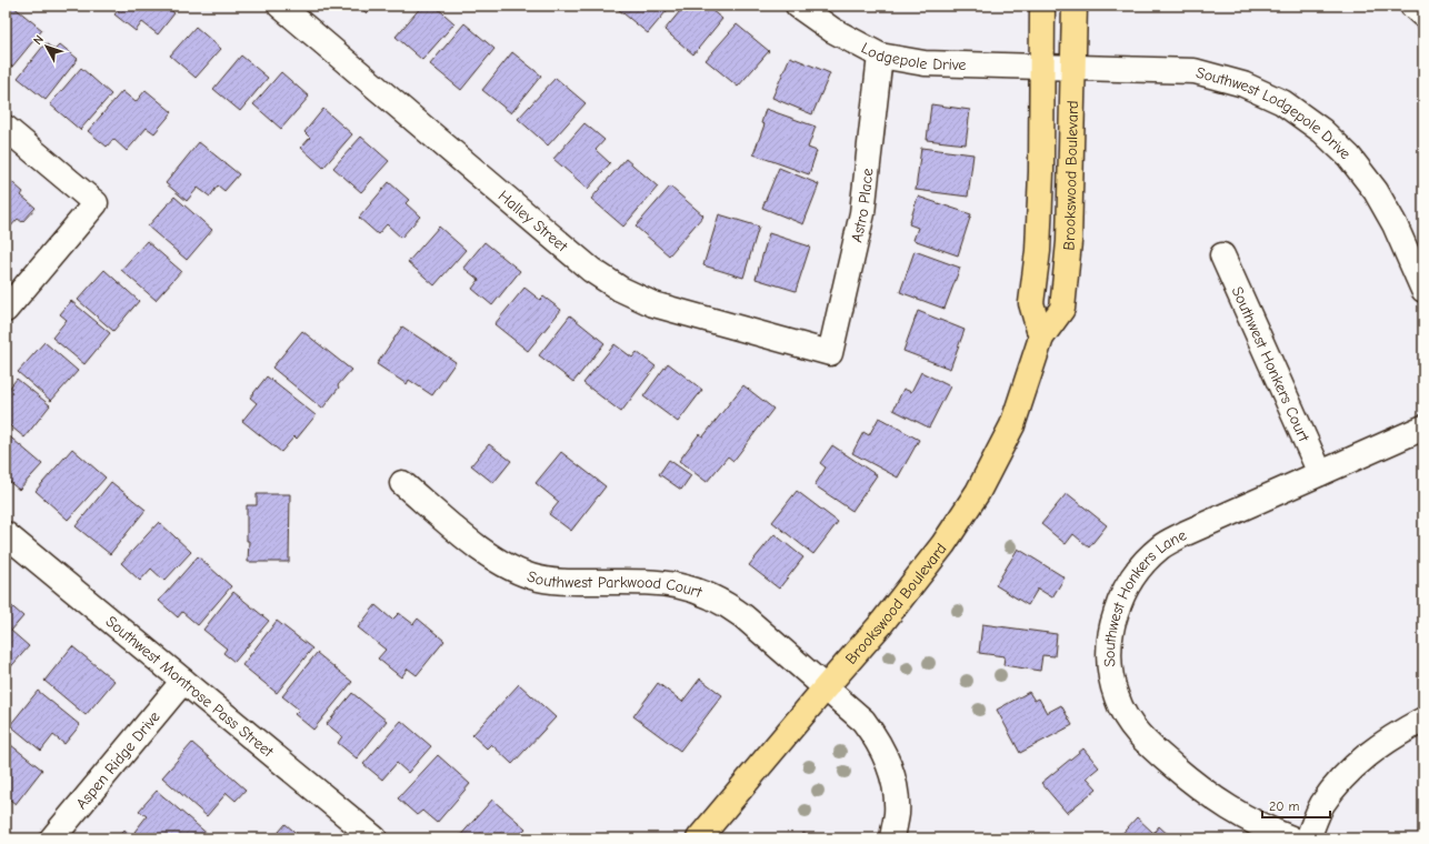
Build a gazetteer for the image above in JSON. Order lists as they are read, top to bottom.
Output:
{
  "streets": {
    "main road": ["Brookswood Boulevard"],
    "street": [
      "Lodgepole Drive",
      "Southwest Lodgepole Drive",
      "Astro Place",
      "Halley Street",
      "Southwest Honkers Court",
      "Southwest Parkwood Court",
      "Southwest Honkers Lane",
      "Southwest Montrose Pass Street",
      "Aspen Ridge Drive"
    ]
  },
  "crossings": [
    ["Lodgepole Drive", "Southwest Lodgepole Drive"],
    ["Lodgepole Drive", "Brookswood Boulevard"],
    ["Lodgepole Drive", "Astro Place"],
    ["Southwest Lodgepole Drive", "Brookswood Boulevard"],
    ["Brookswood Boulevard", "Southwest Parkwood Court"],
    ["Astro Place", "Halley Street"],
    ["Southwest Honkers Court", "Southwest Honkers Lane"],
    ["Southwest Montrose Pass Street", "Aspen Ridge Drive"]
  ],
  "scale_bar": "20 m",
  "north": "top left"
}
